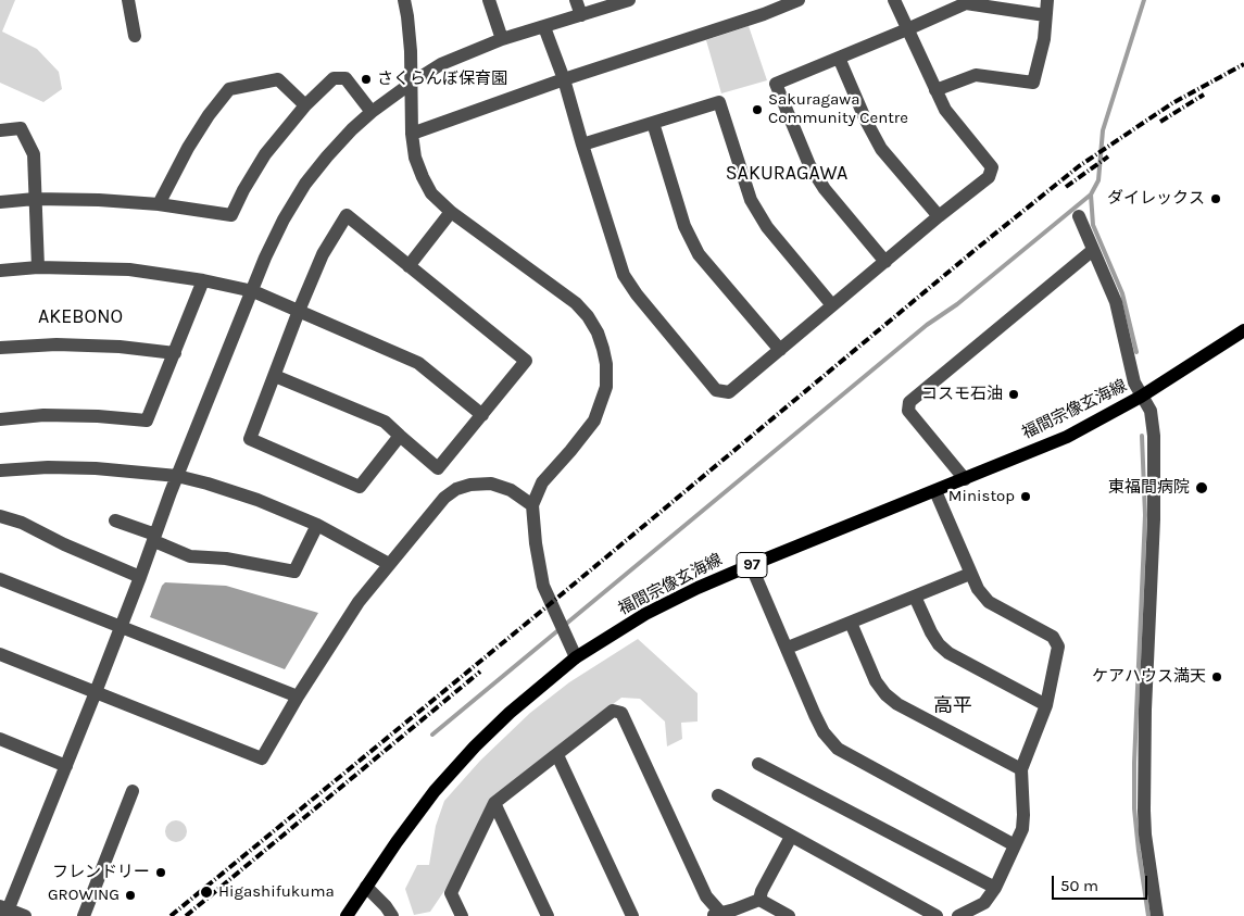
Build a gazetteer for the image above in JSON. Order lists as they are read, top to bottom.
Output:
{
  "streets": {
    "main road": ["福間宗像玄海線", "97"]
  },
  "districts": ["SAKURAGAWA", "AKEBONO", "高平"],
  "places": [
    "さくらんぼ保育園",
    "Sakuragawa Community Centre",
    "ダイレックス",
    "コスモ石油",
    "東福間病院",
    "Ministop",
    "ケアハウス満天",
    "フレンドリー",
    "Higashifukuma",
    "GROWING"
  ],
  "scale_bar": "50 m"
}
